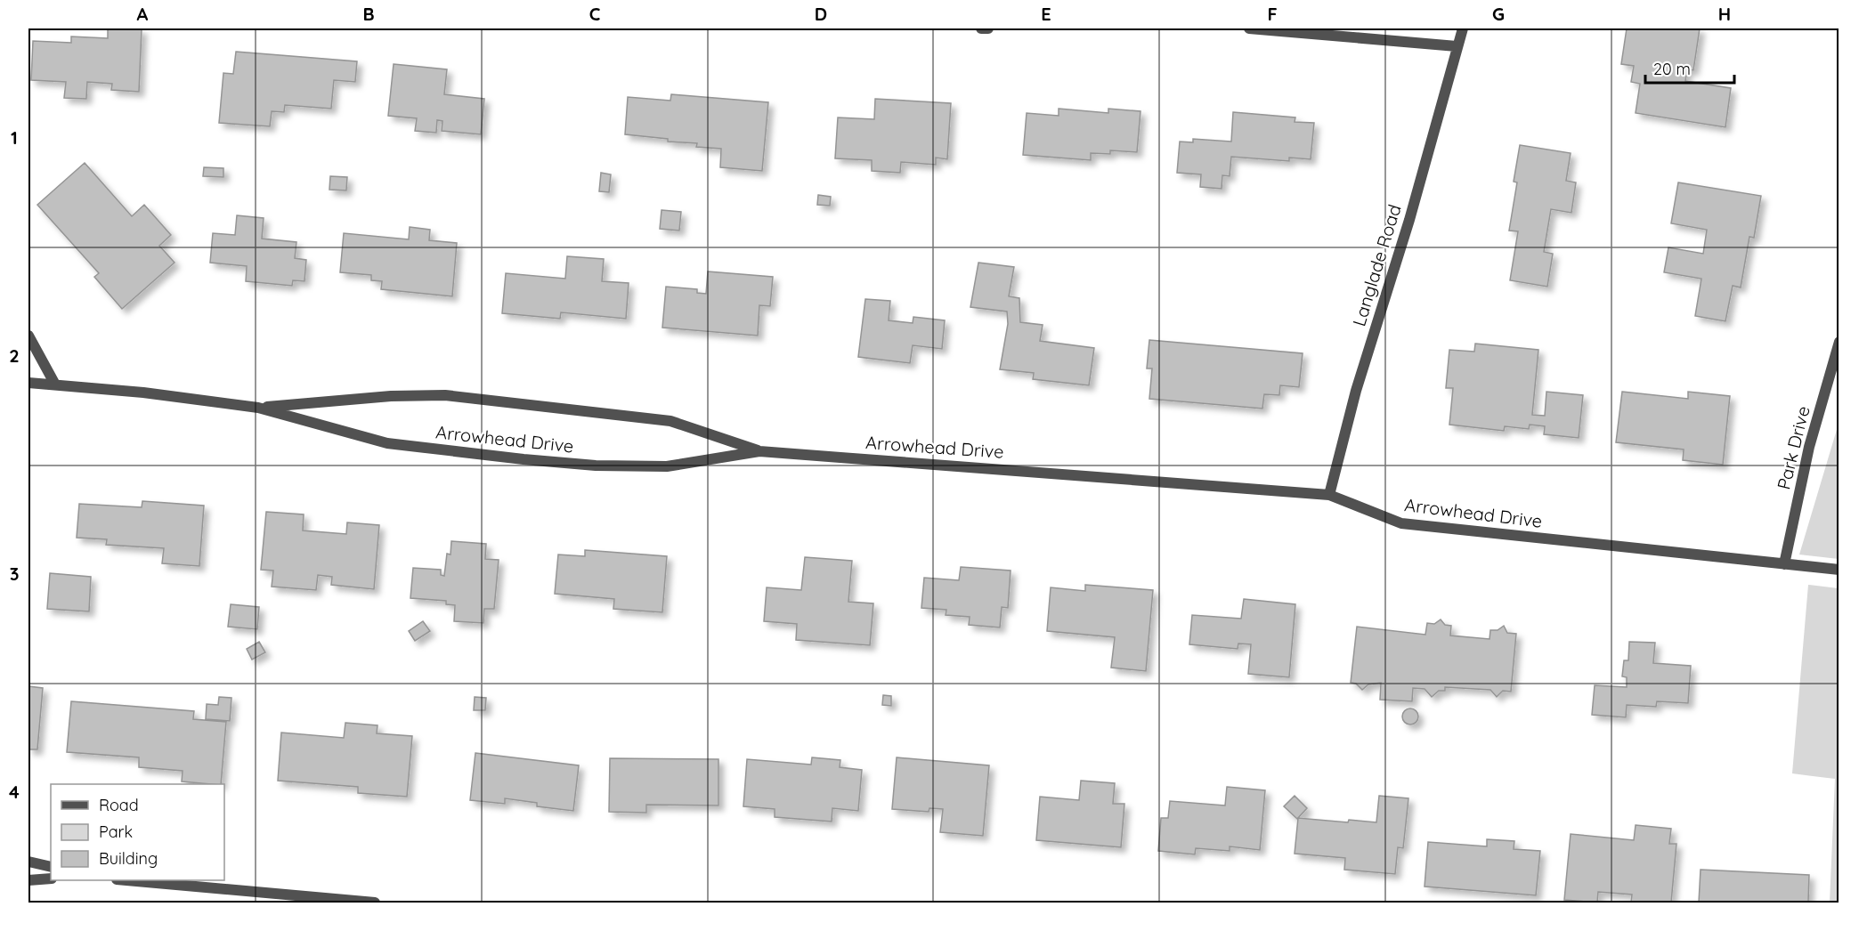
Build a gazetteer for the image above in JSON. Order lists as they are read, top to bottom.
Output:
{
  "streets": {
    "street": ["Langlade Road", "Arrowhead Drive", "Park Drive"]
  },
  "crossings": [
    ["Langlade Road", "Arrowhead Drive"],
    ["Arrowhead Drive", "Park Drive"]
  ],
  "legend": ["Road", "Park", "Building"],
  "scale_bar": "20 m",
  "grid": {
    "columns": [
      "A",
      "B",
      "C",
      "D",
      "E",
      "F",
      "G",
      "H"
    ],
    "rows": [
      "1",
      "2",
      "3",
      "4"
    ]
  }
}
